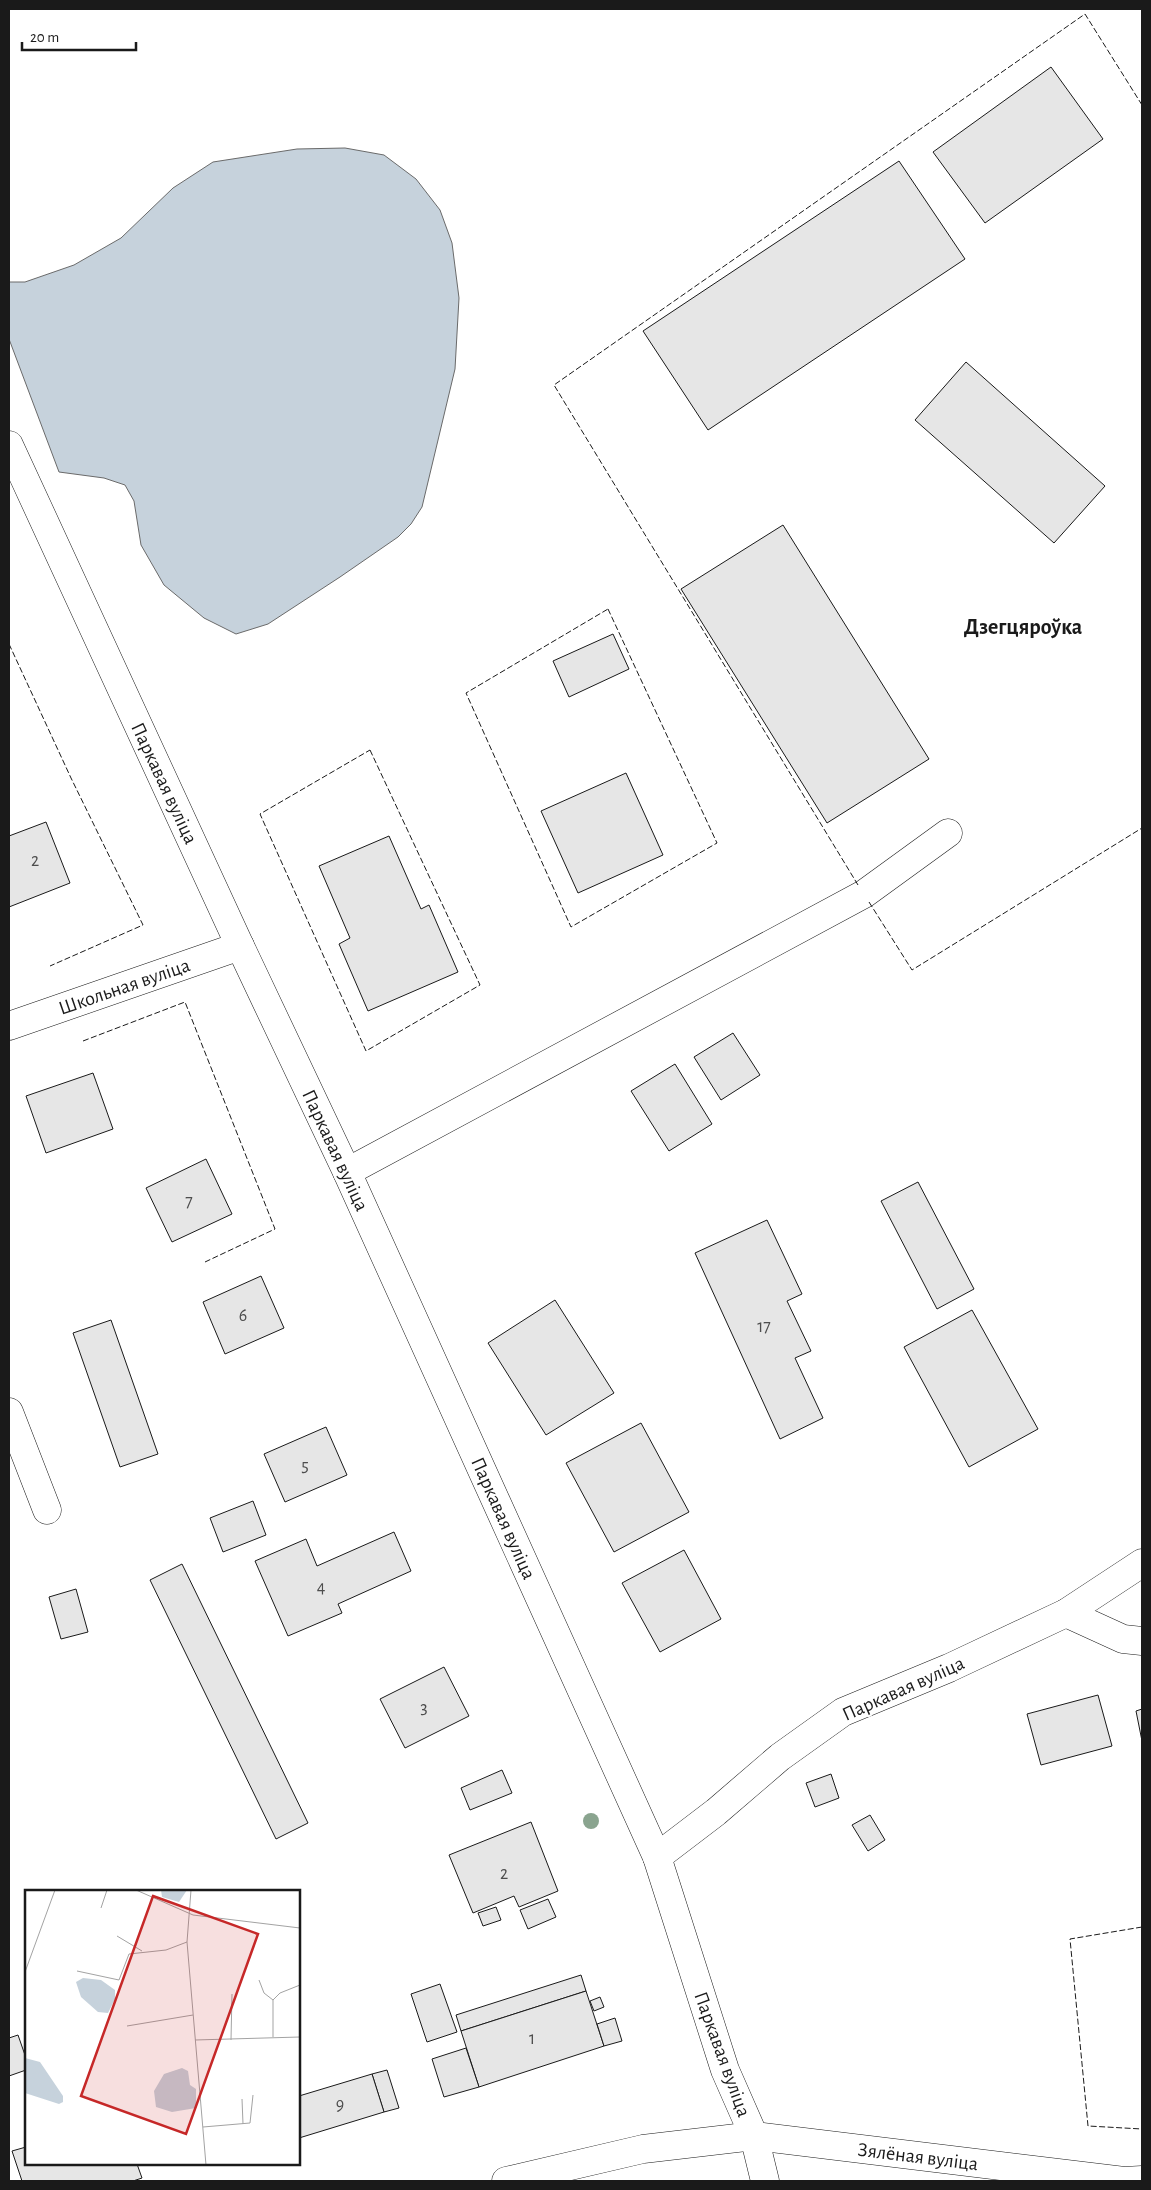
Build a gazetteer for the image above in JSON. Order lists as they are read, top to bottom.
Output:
{
  "streets": {
    "street": ["Паркавая вуліца", "Школьная вуліца", "Зялёная вуліца"]
  },
  "crossings": [
    ["Паркавая вуліца", "Школьная вуліца"],
    ["Паркавая вуліца", "Зялёная вуліца"]
  ],
  "districts": ["Дзегцяроўка"],
  "house_numbers": [
    "2",
    "7",
    "6",
    "17",
    "5",
    "4",
    "3",
    "2",
    "1",
    "9"
  ],
  "scale_bar": "20 m"
}
